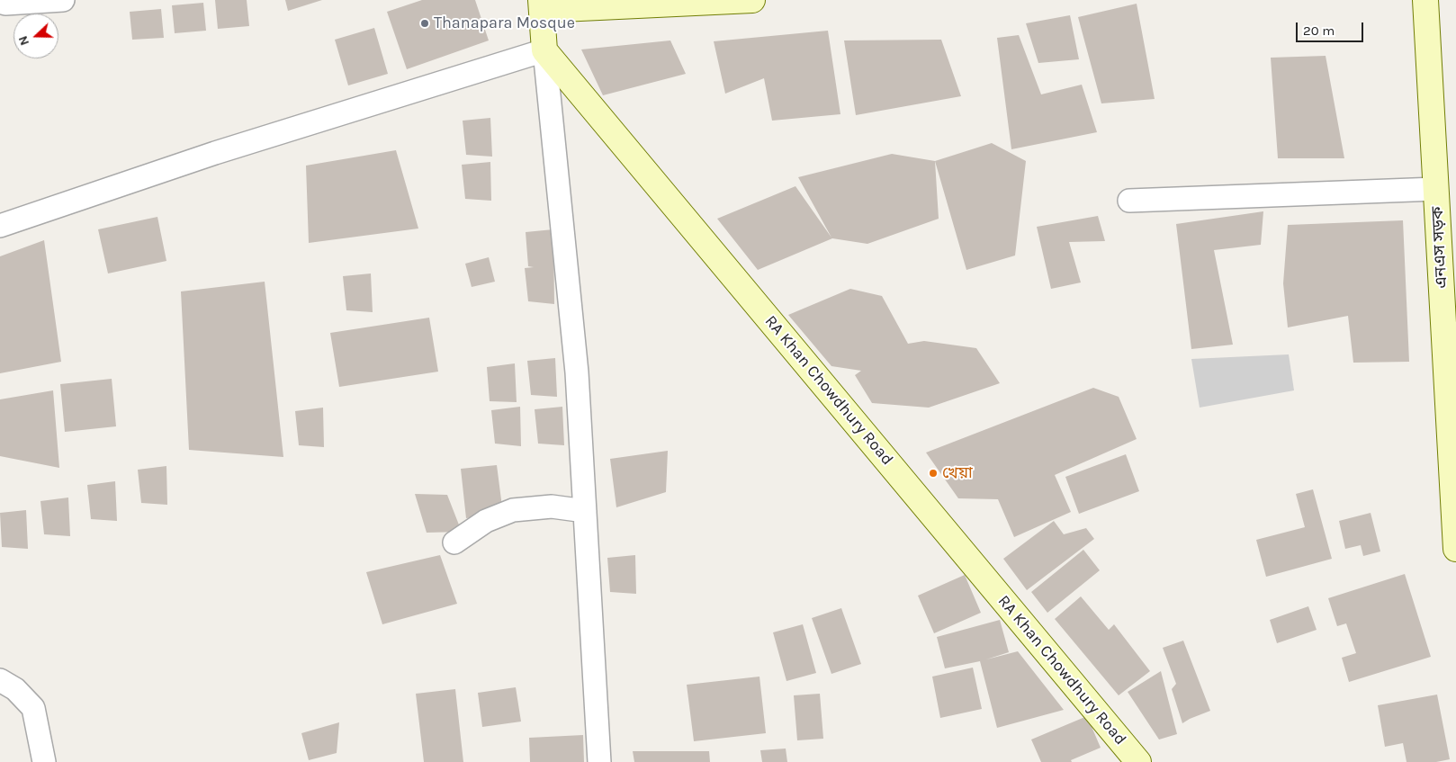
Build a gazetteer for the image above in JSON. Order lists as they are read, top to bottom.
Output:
{
  "streets": {
    "street": ["এনএস সড়ক", "RA Khan Chowdhury Road"]
  },
  "places": ["Thanapara Mosque", "খেয়া"],
  "scale_bar": "20 m",
  "north": "left"
}
